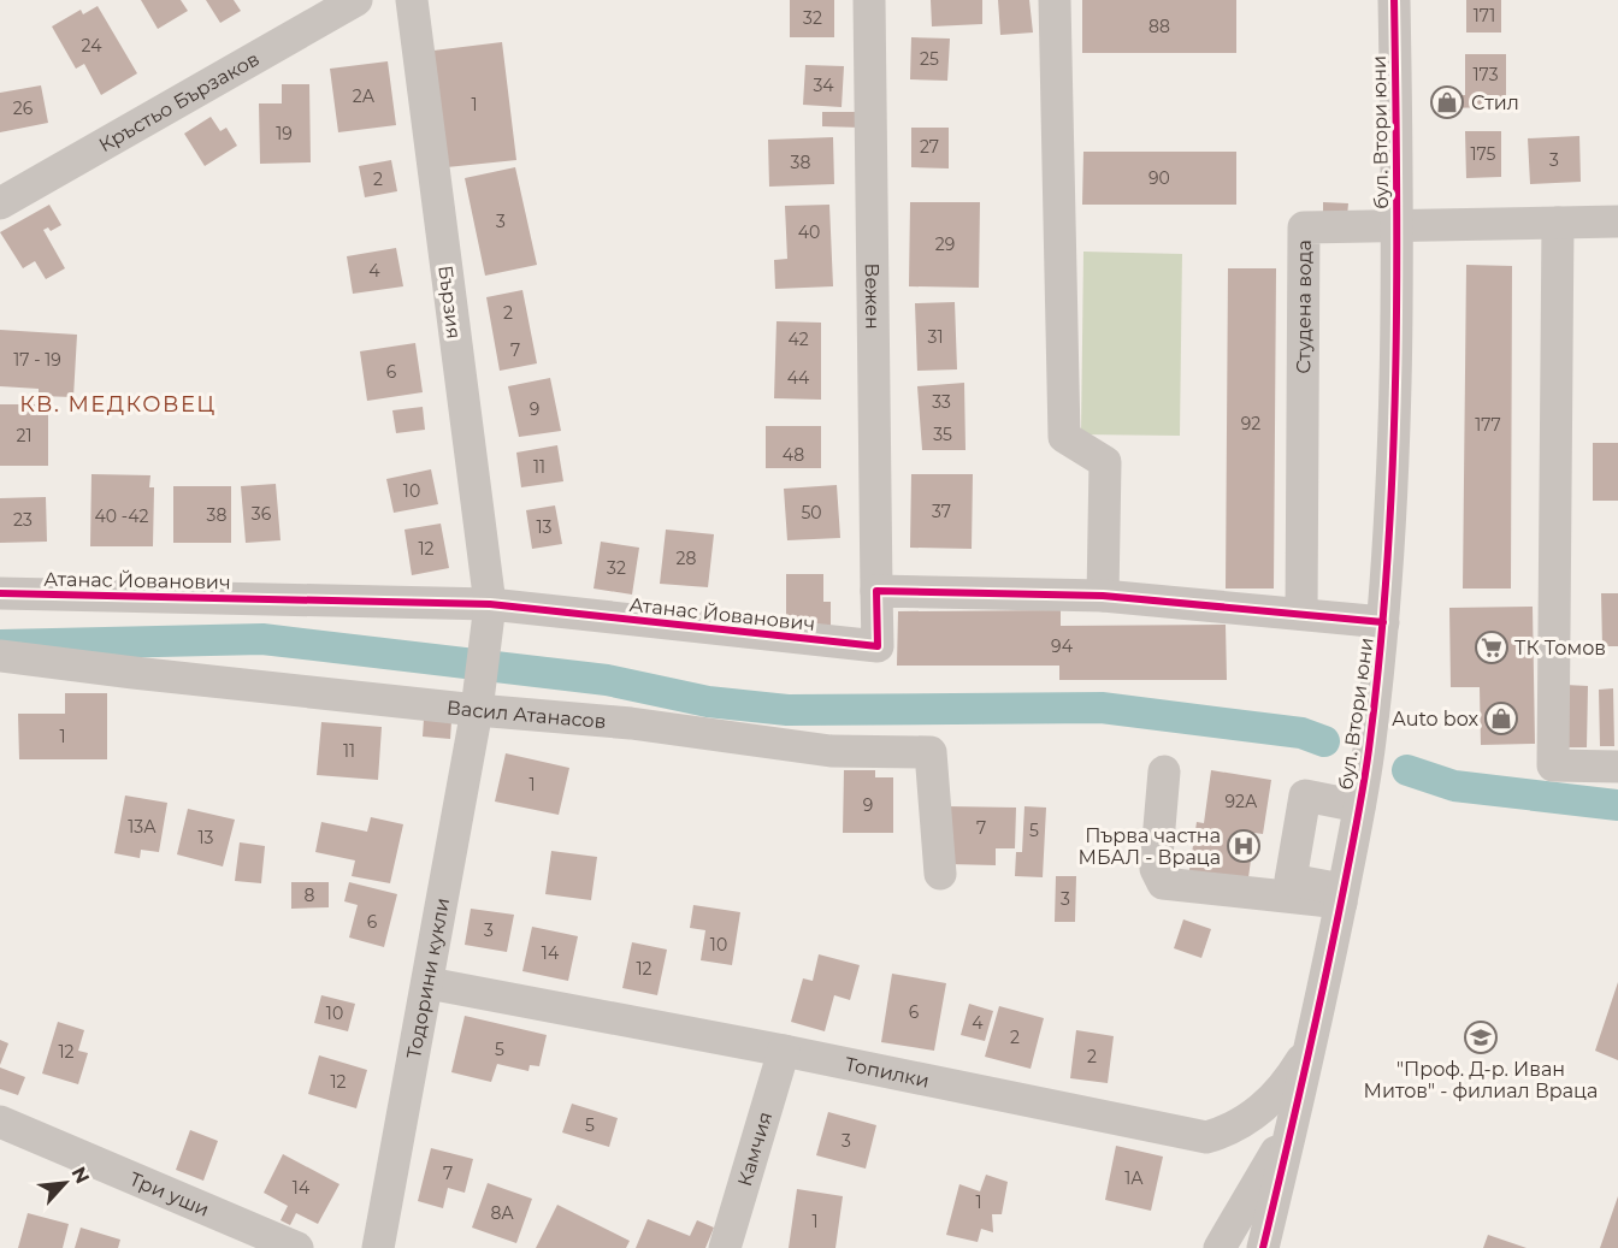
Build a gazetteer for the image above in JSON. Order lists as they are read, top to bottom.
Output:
{
  "streets": {
    "street": [
      "Кръстьо Бързаков",
      "бул. Втори юни",
      "Вежен",
      "Бързия",
      "Студена вода",
      "Атанас Йованович",
      "Васил Атанасов",
      "Тодорини кукли",
      "Топилки",
      "Камчия",
      "Три уши"
    ]
  },
  "crossings": [
    ["бул. Втори юни", "Студена вода"],
    ["бул. Втори юни", "Топилки"],
    ["Вежен", "Атанас Йованович"],
    ["Бързия", "Атанас Йованович"],
    ["Бързия", "Васил Атанасов"],
    ["Бързия", "Тодорини кукли"],
    ["Васил Атанасов", "Тодорини кукли"],
    ["Тодорини кукли", "Топилки"],
    ["Топилки", "Камчия"]
  ],
  "districts": ["КВ. МЕДКОВЕЦ"],
  "places": {
    "shop": ["Стил", "Auto box"],
    "supermarket": ["ТК Томов"],
    "hospital": ["Първа частна МБАЛ - Враца"],
    "school or university": ["\"Проф. Д-р. Иван Митов\" - филиал Враца"]
  },
  "house_numbers": [
    "171",
    "32",
    "88",
    "24",
    "25",
    "173",
    "34",
    "2А",
    "1",
    "26",
    "19",
    "27",
    "175",
    "3",
    "38",
    "90",
    "2",
    "3",
    "40",
    "29",
    "4",
    "2",
    "31",
    "42",
    "7",
    "17 - 19",
    "6",
    "44",
    "33",
    "9",
    "92",
    "177",
    "35",
    "21",
    "48",
    "11",
    "10",
    "37",
    "50",
    "36",
    "38",
    "40 -42",
    "23",
    "13",
    "12",
    "28",
    "32",
    "94",
    "1",
    "11",
    "1",
    "92А",
    "9",
    "13А",
    "7",
    "5",
    "13",
    "8",
    "3",
    "6",
    "3",
    "10",
    "14",
    "12",
    "6",
    "10",
    "4",
    "2",
    "5",
    "12",
    "2",
    "12",
    "5",
    "3",
    "7",
    "1А",
    "14",
    "1",
    "8A",
    "1"
  ],
  "north": "top right"
}
